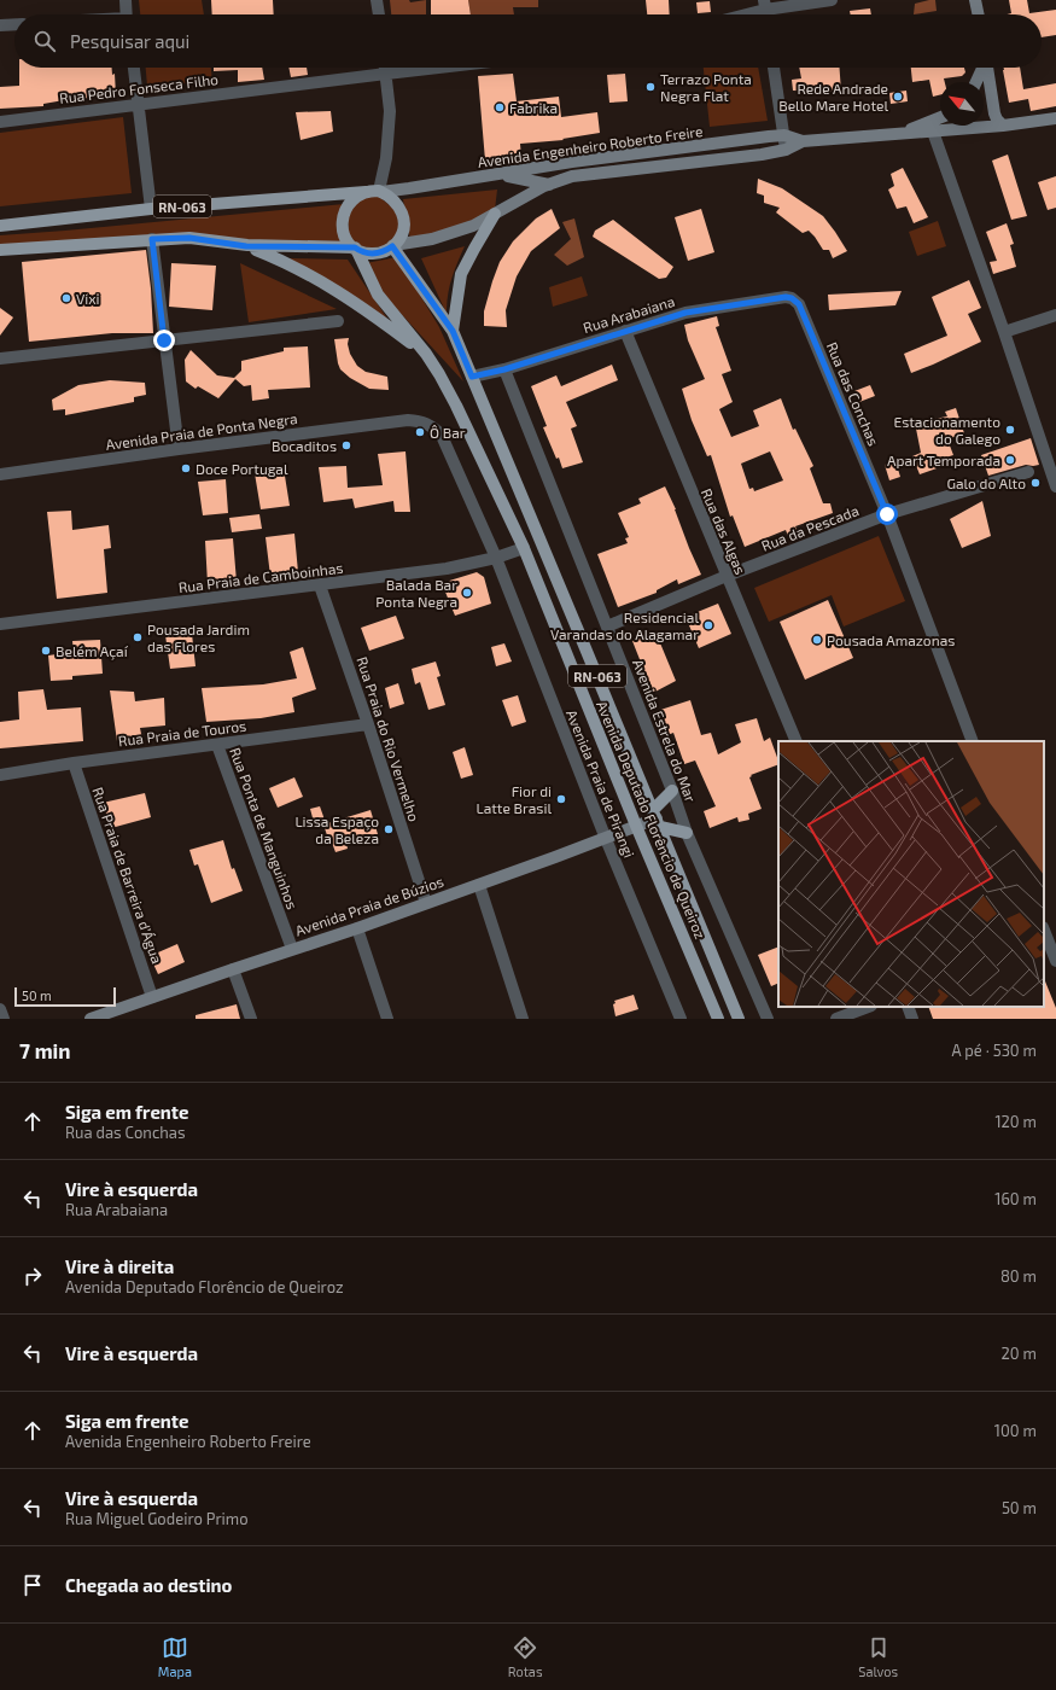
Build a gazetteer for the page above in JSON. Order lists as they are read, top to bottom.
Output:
{
  "streets": {
    "main road": [
      "Avenida Engenheiro Roberto Freire",
      "RN-063",
      "Avenida Deputado Florêncio de Queiroz",
      "Avenida Praia de Búzios"
    ],
    "street": [
      "Rua Pedro Fonseca Filho",
      "Rua Arabaiana",
      "Rua das Conchas",
      "Avenida Praia de Ponta Negra",
      "Rua da Pescada",
      "Rua das Algas",
      "Rua Praia de Camboinhas",
      "Avenida Estrela do Mar",
      "Rua Praia de Touros",
      "Rua Praia do Rio Vermelho",
      "Avenida Praia de Pirangi",
      "Rua Ponta de Manguinhos",
      "Rua Praia de Barreira d'Água"
    ]
  },
  "crossings": [
    ["Avenida Engenheiro Roberto Freire", "RN-063"],
    ["Avenida Engenheiro Roberto Freire", "Avenida Deputado Florêncio de Queiroz"],
    ["RN-063", "Avenida Deputado Florêncio de Queiroz"],
    ["Rua Arabaiana", "Rua das Conchas"],
    ["Rua Arabaiana", "Rua das Algas"],
    ["Rua Arabaiana", "Avenida Estrela do Mar"],
    ["Rua Arabaiana", "Avenida Deputado Florêncio de Queiroz"],
    ["Rua das Conchas", "Rua da Pescada"],
    ["Avenida Praia de Ponta Negra", "Avenida Praia de Pirangi"],
    ["Rua da Pescada", "Rua das Algas"],
    ["Rua da Pescada", "Avenida Estrela do Mar"],
    ["Rua Praia de Camboinhas", "Rua Praia do Rio Vermelho"],
    ["Rua Praia de Camboinhas", "Avenida Praia de Pirangi"],
    ["Rua Praia de Camboinhas", "Avenida Deputado Florêncio de Queiroz"],
    ["Rua Praia de Touros", "Rua Praia do Rio Vermelho"],
    ["Rua Praia de Touros", "Rua Ponta de Manguinhos"],
    ["Rua Praia de Touros", "Rua Praia de Barreira d'Água"],
    ["Rua Praia do Rio Vermelho", "Avenida Praia de Búzios"],
    ["Avenida Praia de Pirangi", "Avenida Praia de Búzios"],
    ["Avenida Deputado Florêncio de Queiroz", "Avenida Praia de Búzios"],
    ["Rua Ponta de Manguinhos", "Avenida Praia de Búzios"],
    ["Rua Praia de Barreira d'Água", "Avenida Praia de Búzios"]
  ],
  "places": [
    "Terrazo Ponta Negra Flat",
    "Rede Andrade Bello Mare Hotel",
    "Fabrika",
    "Vixi",
    "Estacionamento do Galego",
    "Ô Bar",
    "Bocaditos",
    "Apart Temporada",
    "Doce Portugal",
    "Galo do Alto",
    "Balada Bar Ponta Negra",
    "Residencial Varandas do Alagamar",
    "Pousada Jardim das Flores",
    "Pousada Amazonas",
    "Belém Açaí",
    "Fior di Latte Brasil",
    "Lissa Espaço da Beleza"
  ],
  "scale_bar": "50 m",
  "north": "top left",
  "page": {
    "search": "Pesquisar aqui",
    "scale": "50 m",
    "heading": ["7 min", "A pé · 530 m"],
    "list": [
      ["Siga em frente", "Rua das Conchas", "120 m"],
      ["Vire à esquerda", "Rua Arabaiana", "160 m"],
      ["Vire à direita", "Avenida Deputado Florêncio de Queiroz", "80 m"],
      ["Vire à esquerda", "20 m"],
      ["Siga em frente", "Avenida Engenheiro Roberto Freire", "100 m"],
      ["Vire à esquerda", "Rua Miguel Godeiro Primo", "50 m"],
      "Chegada ao destino"
    ],
    "nav": ["Mapa", "Rotas", "Salvos"]
  }
}
